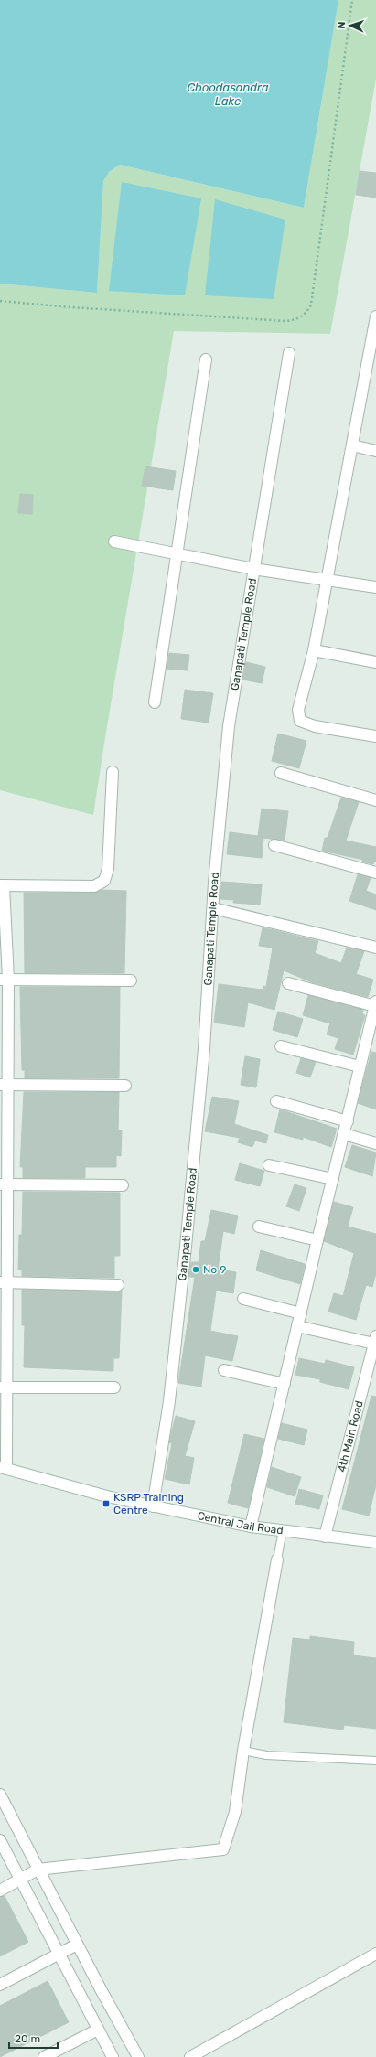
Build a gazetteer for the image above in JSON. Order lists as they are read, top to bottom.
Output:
{
  "streets": {
    "street": ["Ganapati Temple Road", "4th Main Road", "Central Jail Road"]
  },
  "crossings": [
    ["Ganapati Temple Road", "Central Jail Road"],
    ["4th Main Road", "Central Jail Road"]
  ],
  "water": ["Choodasandra Lake"],
  "places": {
    "other": ["No 9"],
    "transit": ["KSRP Training Centre"]
  },
  "scale_bar": "20 m",
  "north": "left"
}
